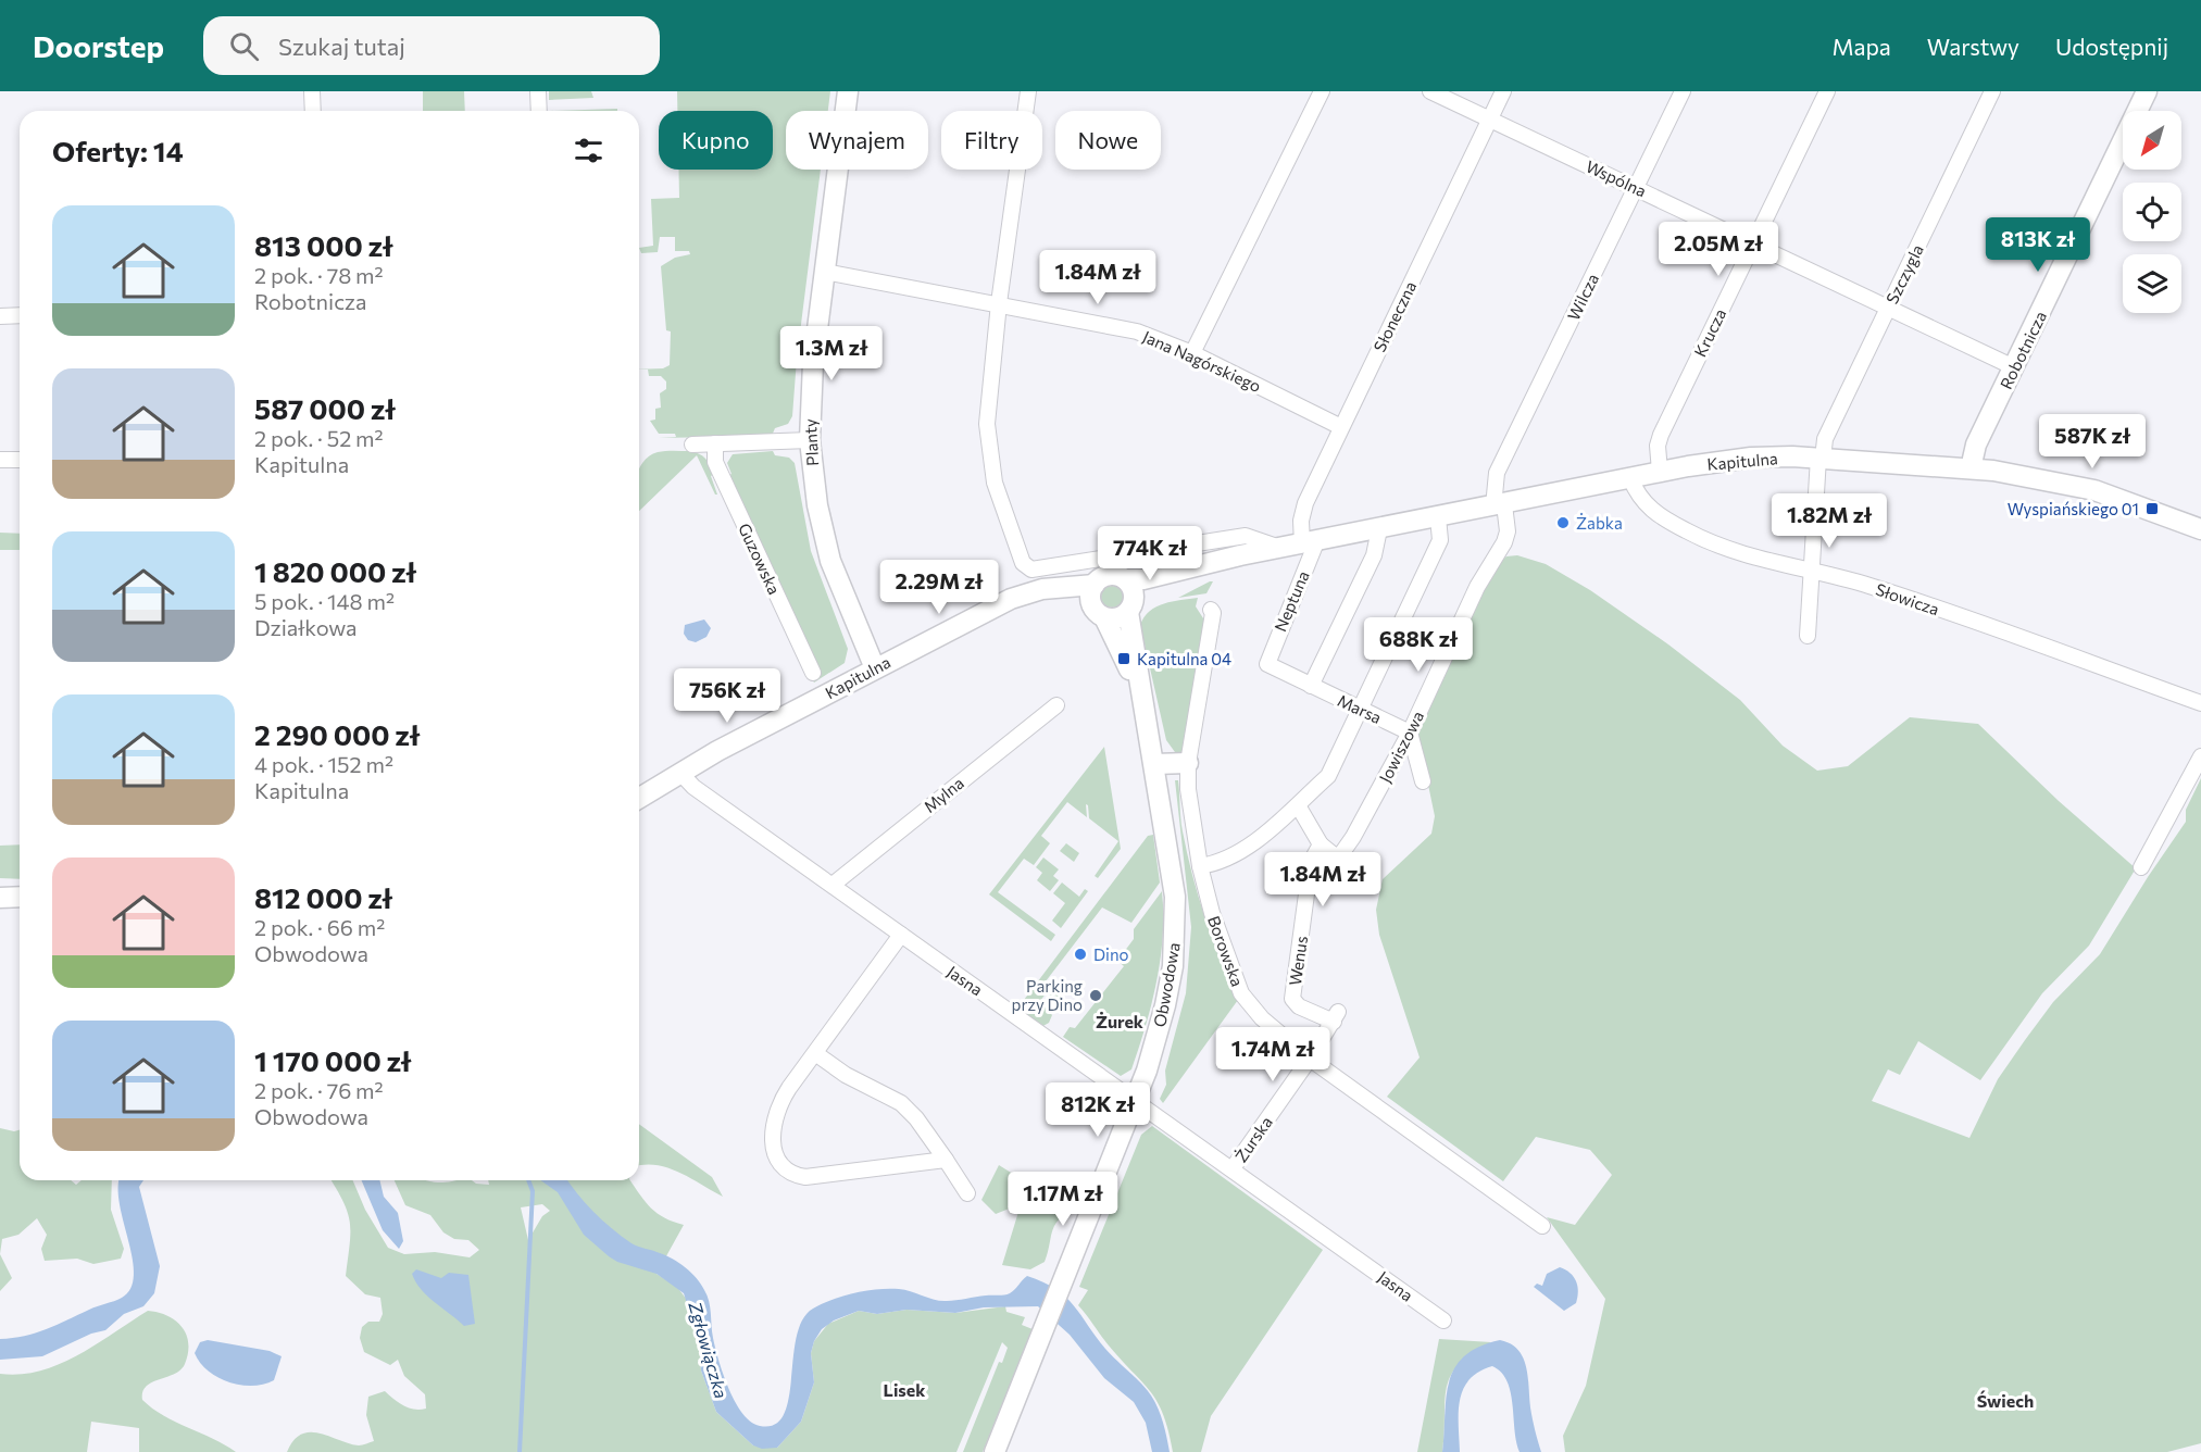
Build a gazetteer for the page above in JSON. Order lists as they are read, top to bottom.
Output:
{
  "streets": {
    "street": [
      "Wspólna",
      "Szczygla",
      "Wilcza",
      "Słoneczna",
      "Krucza",
      "Robotnicza",
      "Jana Nagórskiego",
      "Planty",
      "Kapitulna",
      "Guzowska",
      "Słowicza",
      "Neptuna",
      "Marsa",
      "Jowiszowa",
      "Mylna",
      "Borowska",
      "Wenus",
      "Jasna",
      "Obwodowa",
      "Żurska"
    ]
  },
  "crossings": [
    ["Wspólna", "Szczygla"],
    ["Wspólna", "Wilcza"],
    ["Wspólna", "Słoneczna"],
    ["Wspólna", "Krucza"],
    ["Wspólna", "Robotnicza"],
    ["Szczygla", "Kapitulna"],
    ["Szczygla", "Słowicza"],
    ["Wilcza", "Kapitulna"],
    ["Wilcza", "Jowiszowa"],
    ["Słoneczna", "Jana Nagórskiego"],
    ["Słoneczna", "Kapitulna"],
    ["Słoneczna", "Neptuna"],
    ["Krucza", "Kapitulna"],
    ["Robotnicza", "Kapitulna"],
    ["Jana Nagórskiego", "Planty"],
    ["Jana Nagórskiego", "Kapitulna"],
    ["Planty", "Kapitulna"],
    ["Kapitulna", "Słowicza"],
    ["Kapitulna", "Neptuna"],
    ["Kapitulna", "Jowiszowa"],
    ["Kapitulna", "Jasna"],
    ["Kapitulna", "Obwodowa"],
    ["Neptuna", "Marsa"],
    ["Marsa", "Jowiszowa"],
    ["Jowiszowa", "Wenus"],
    ["Mylna", "Jasna"],
    ["Borowska", "Żurska"],
    ["Wenus", "Żurska"],
    ["Jasna", "Obwodowa"],
    ["Jasna", "Żurska"]
  ],
  "districts": ["Żurek", "Lisek", "Świech"],
  "water": ["Zgłowiączka"],
  "places": {
    "transit": ["Wyspiańskiego 01", "Kapitulna 04"],
    "other": ["Żabka", "Dino", "Parking przy Dino"]
  },
  "north": "bottom left",
  "page": {
    "header": "Doorstep",
    "search": "Szukaj tutaj",
    "nav": ["Mapa", "Warstwy", "Udostępnij"],
    "chip": [
      "Kupno",
      "Wynajem",
      "Filtry",
      "Nowe"
    ],
    "heading": "Oferty: 14",
    "list": [
      {
        "name": "813 000 zł",
        "note": "2 pok. · 78 m² · Robotnicza"
      },
      {
        "name": "587 000 zł",
        "note": "2 pok. · 52 m² · Kapitulna"
      },
      {
        "name": "1 820 000 zł",
        "note": "5 pok. · 148 m² · Działkowa"
      },
      {
        "name": "2 290 000 zł",
        "note": "4 pok. · 152 m² · Kapitulna"
      },
      {
        "name": "812 000 zł",
        "note": "2 pok. · 66 m² · Obwodowa"
      },
      {
        "name": "1 170 000 zł",
        "note": "2 pok. · 76 m² · Obwodowa"
      }
    ],
    "price": [
      "813K zł",
      "2.05M zł",
      "1.84M zł",
      "1.3M zł",
      "587K zł",
      "1.82M zł",
      "774K zł",
      "2.29M zł",
      "688K zł",
      "756K zł",
      "1.84M zł",
      "1.74M zł",
      "812K zł",
      "1.17M zł"
    ]
  }
}
